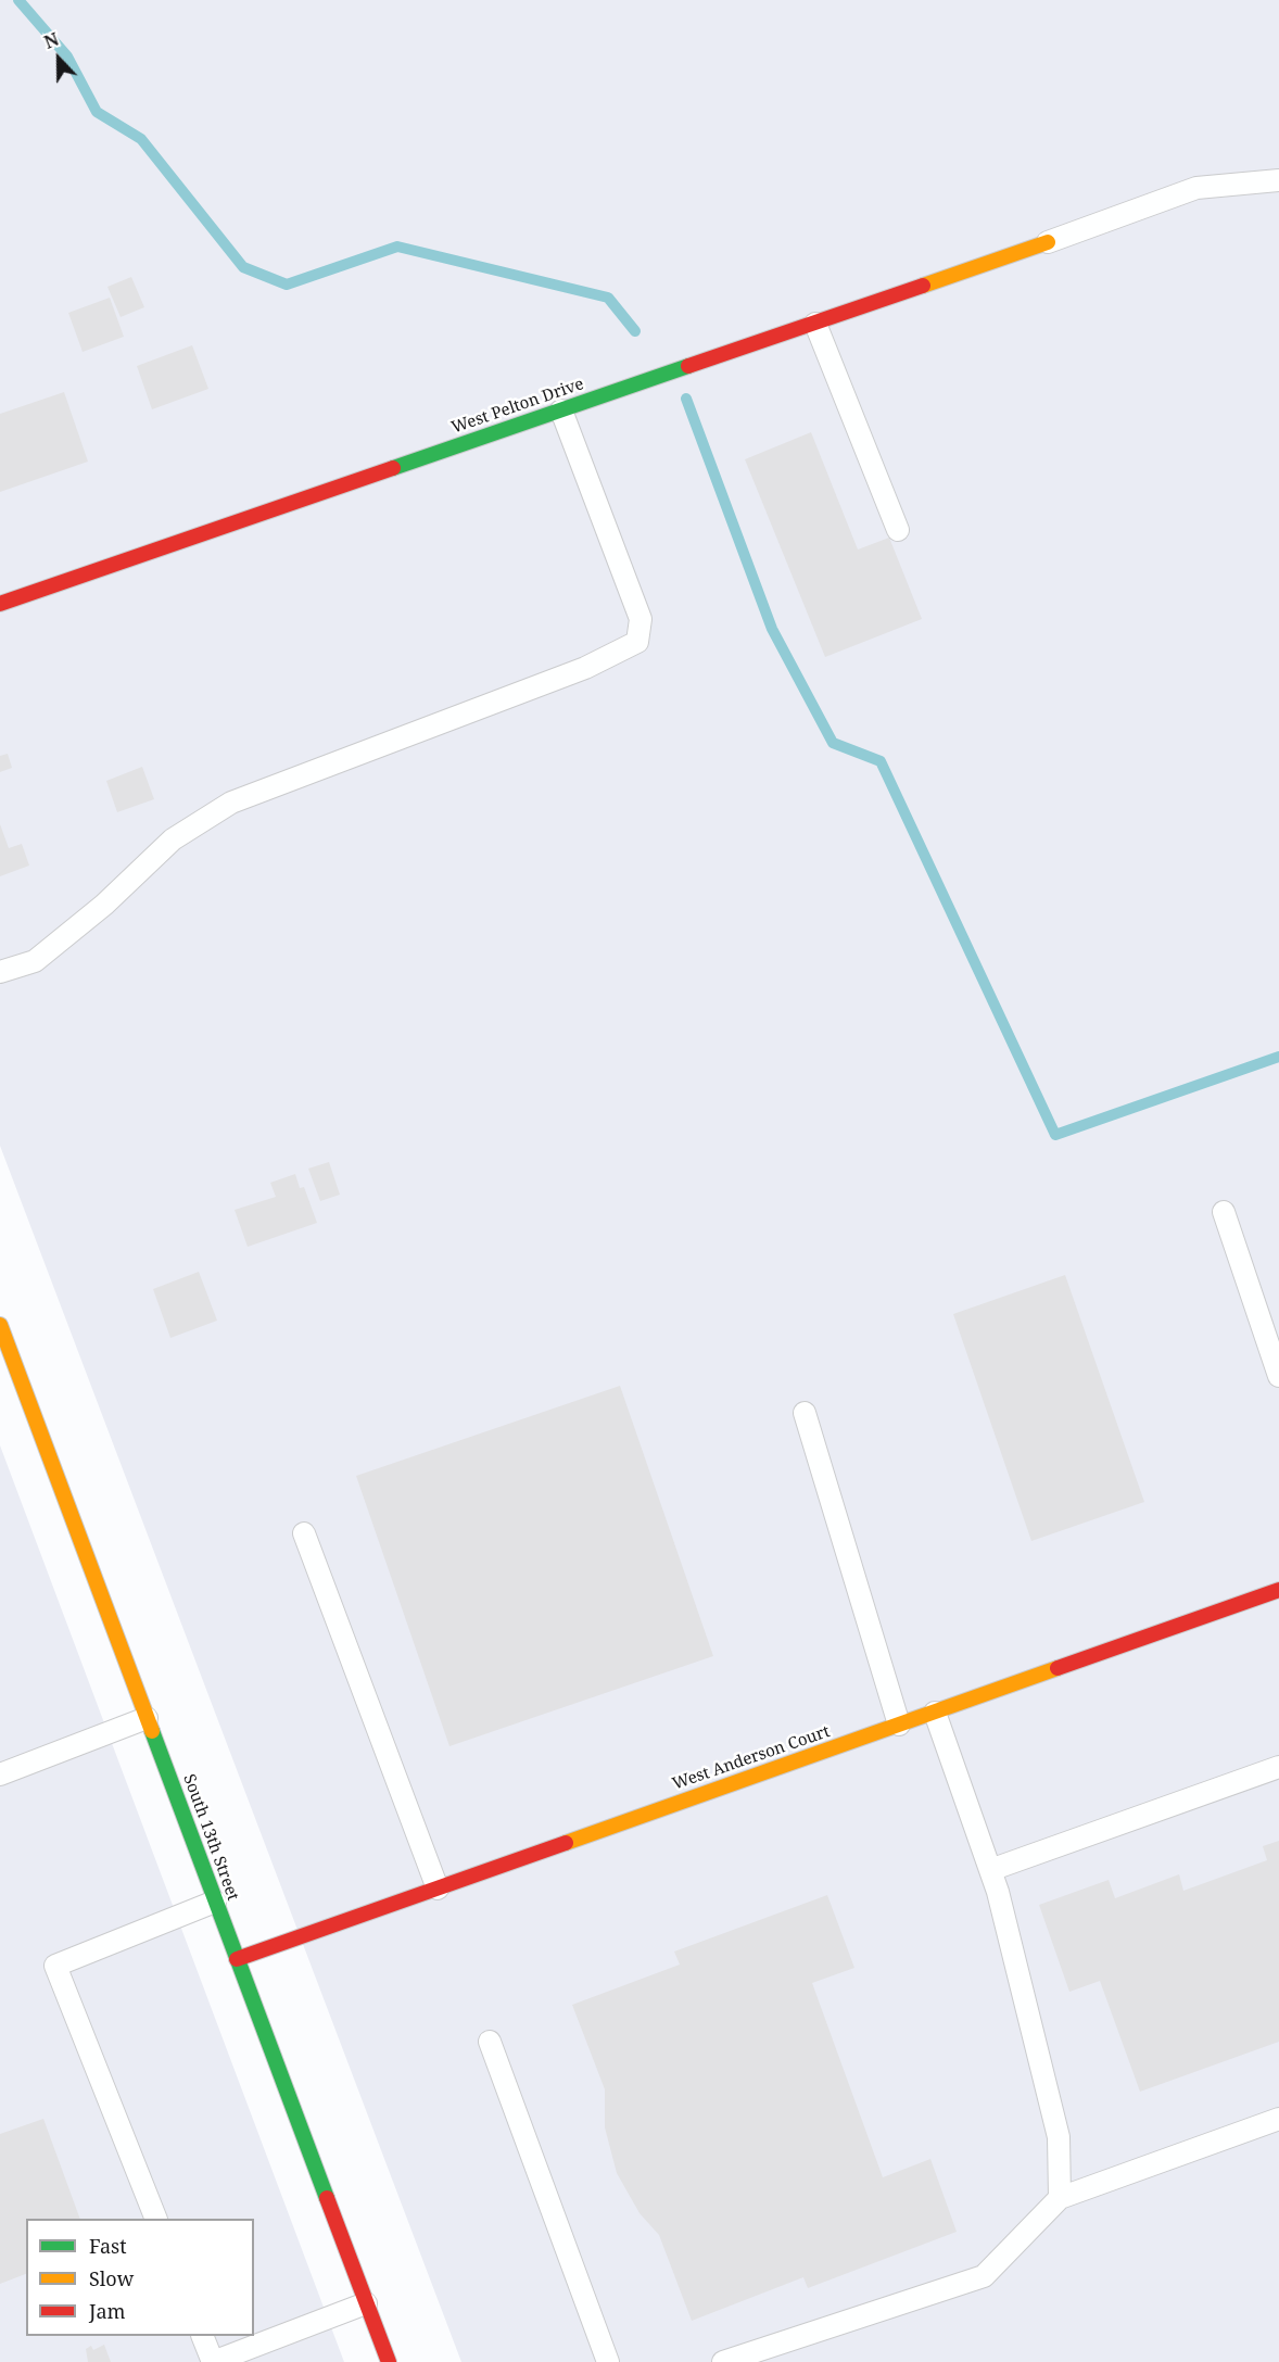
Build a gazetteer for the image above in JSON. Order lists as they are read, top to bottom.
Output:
{
  "streets": {
    "street": ["West Pelton Drive", "West Anderson Court", "South 13th Street"]
  },
  "crossings": [
    ["West Anderson Court", "South 13th Street"]
  ],
  "legend": ["Fast", "Slow", "Jam"],
  "north": "top"
}
